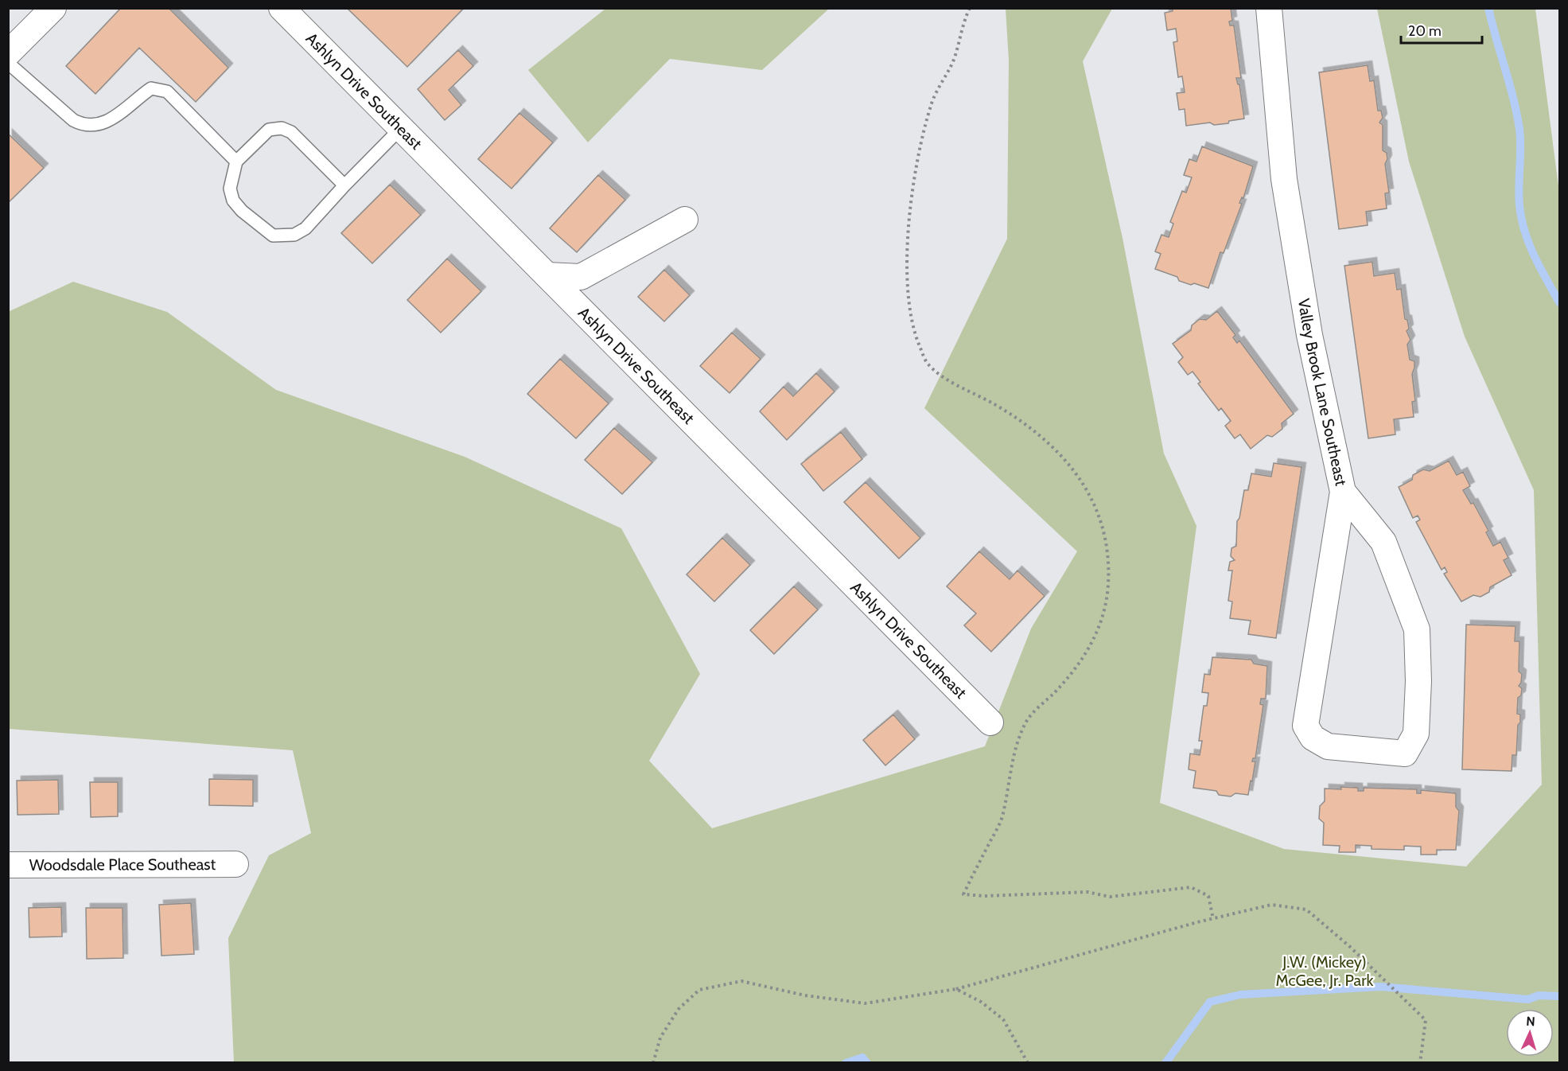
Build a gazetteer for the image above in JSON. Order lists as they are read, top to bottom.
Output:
{
  "streets": {
    "street": ["Ashlyn Drive Southeast", "Valley Brook Lane Southeast", "Woodsdale Place Southeast"]
  },
  "parks": ["J.W. (Mickey) McGee, Jr. Park"],
  "scale_bar": "20 m",
  "north": "top"
}
